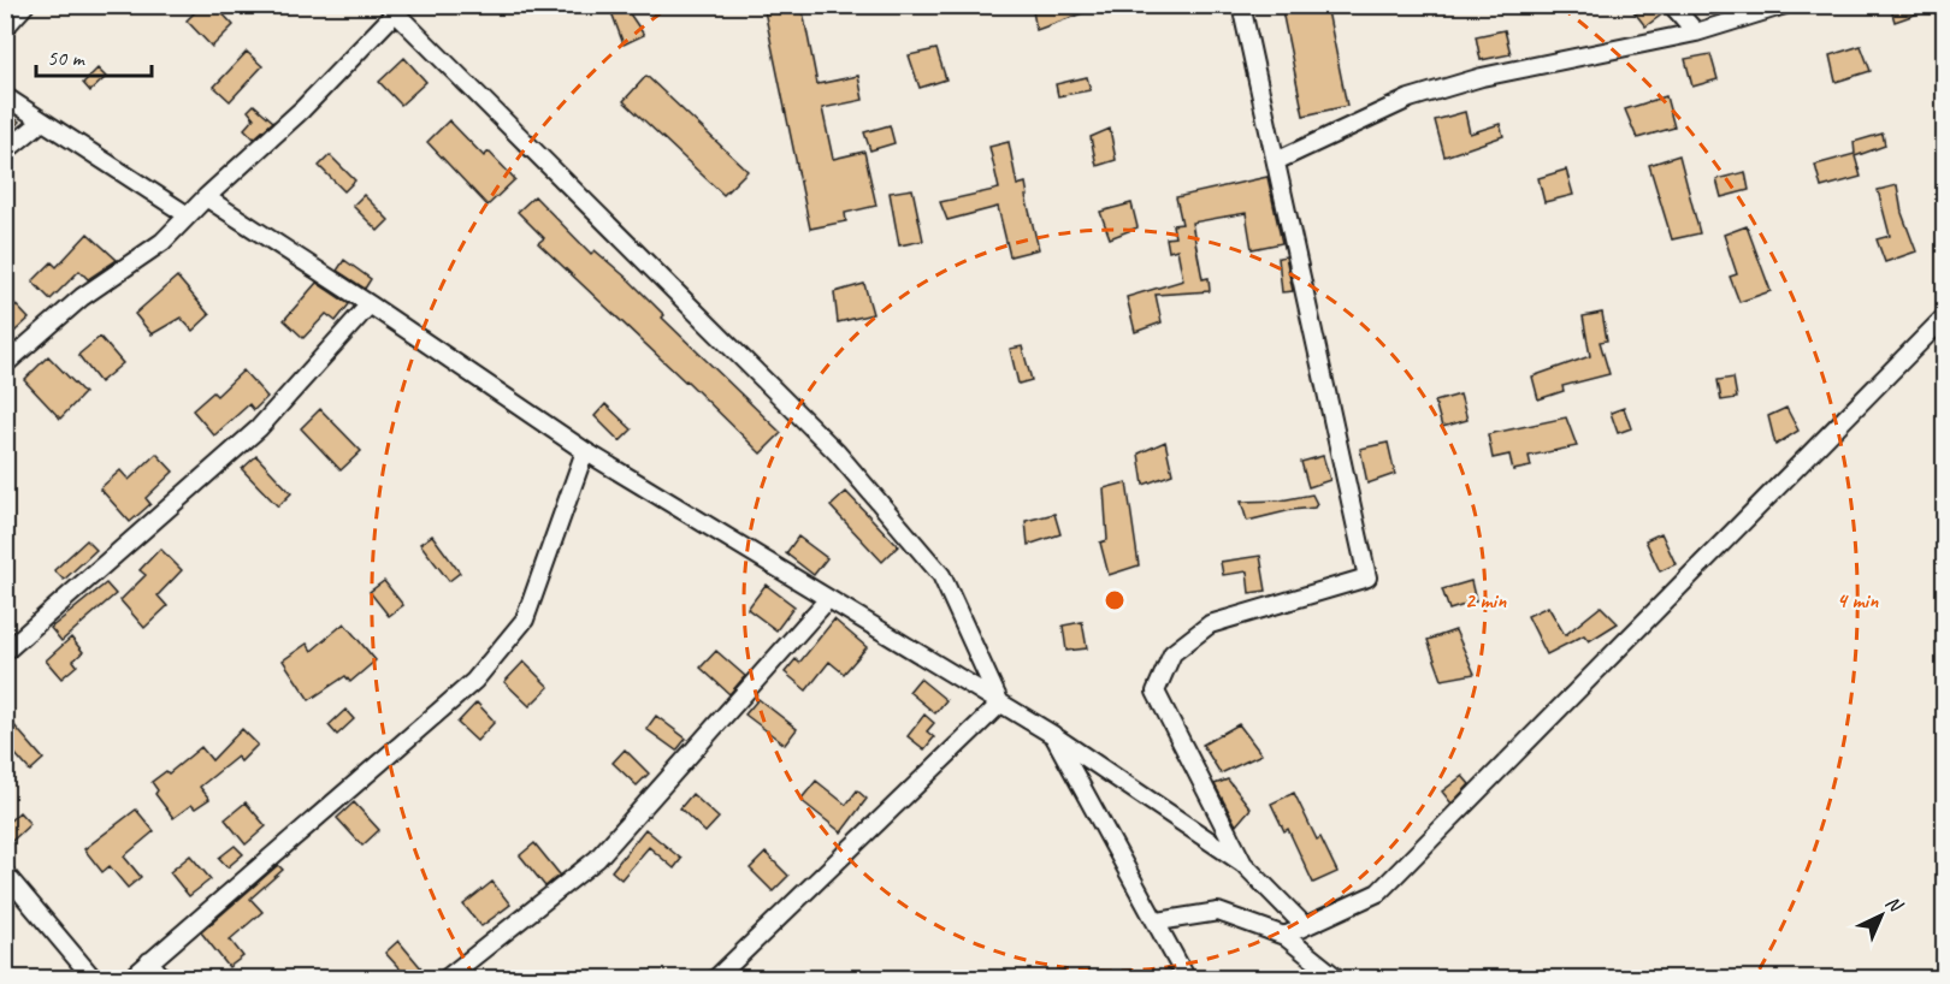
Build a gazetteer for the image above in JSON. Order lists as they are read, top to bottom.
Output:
{
  "scale_bar": "50 m",
  "north": "top right",
  "rings": ["2 min", "4 min"]
}
